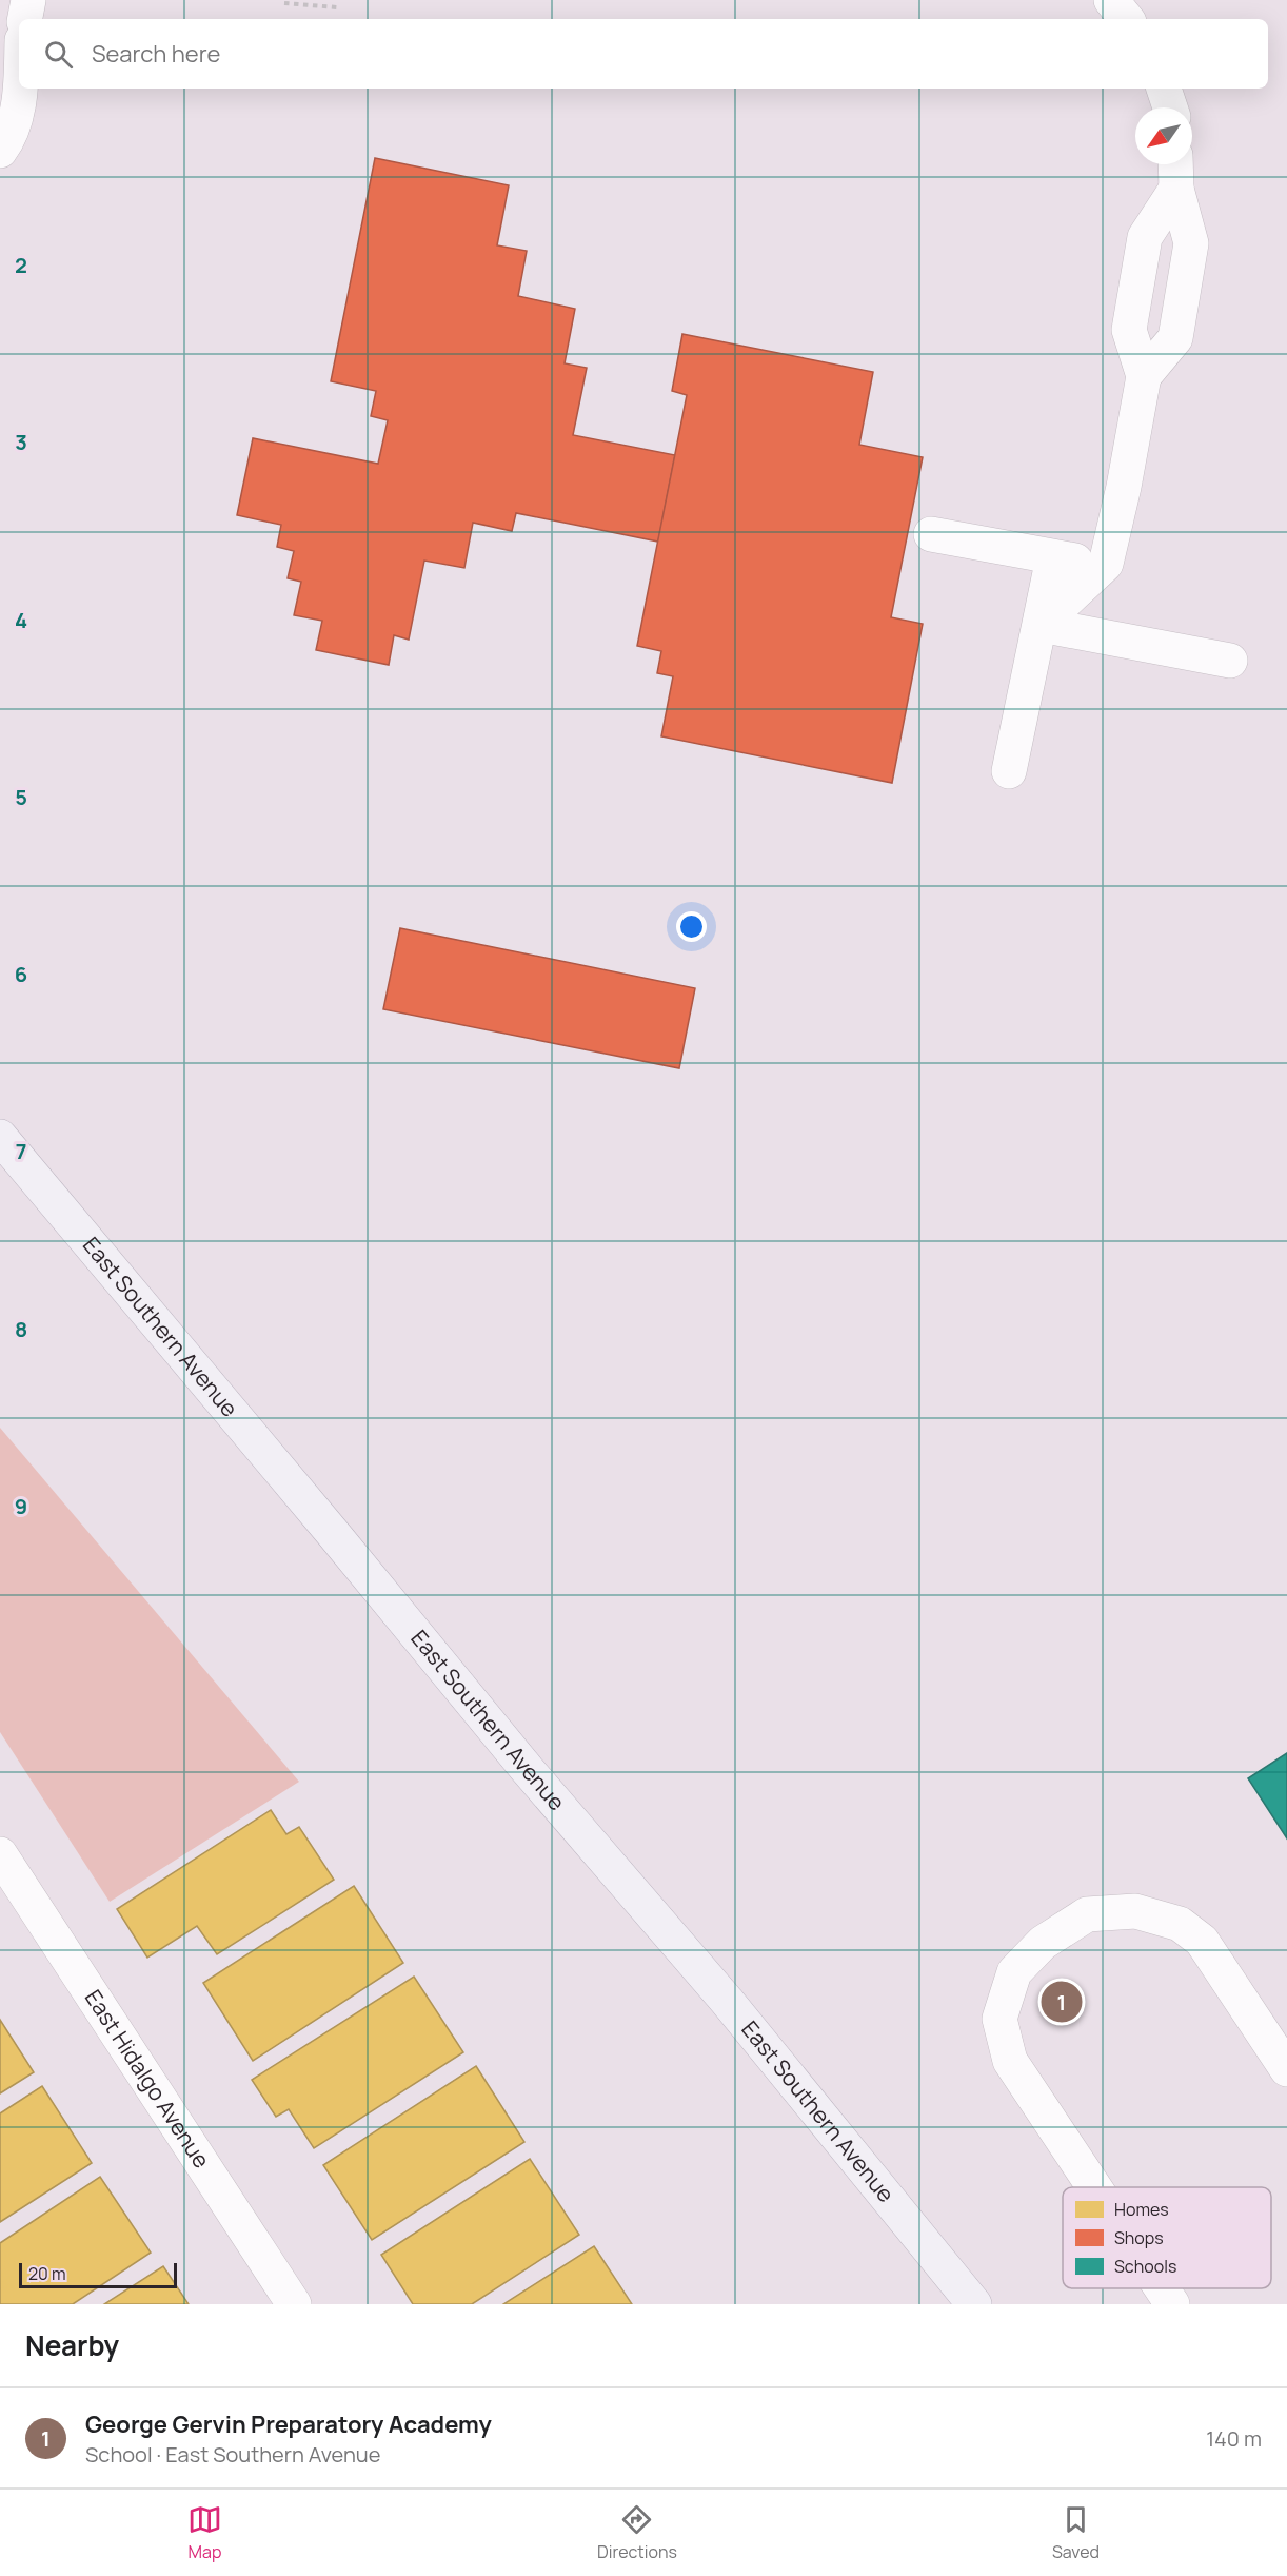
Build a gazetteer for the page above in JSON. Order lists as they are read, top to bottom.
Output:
{
  "streets": {
    "main road": ["East Southern Avenue"],
    "street": ["East Hidalgo Avenue"]
  },
  "legend": ["Homes", "Shops", "Schools"],
  "scale_bar": "20 m",
  "north": "bottom left",
  "page": {
    "search": "Search here",
    "pins": "1",
    "scale": "20 m",
    "heading": "Nearby",
    "list": [
      {
        "mark": "1",
        "name": "George Gervin Preparatory Academy",
        "note": "School · East Southern Avenue",
        "value": "140 m"
      }
    ],
    "nav": ["Map", "Directions", "Saved"]
  },
  "grid": {
    "rows": [
      "2",
      "3",
      "4",
      "5",
      "6",
      "7",
      "8",
      "9"
    ]
  }
}
